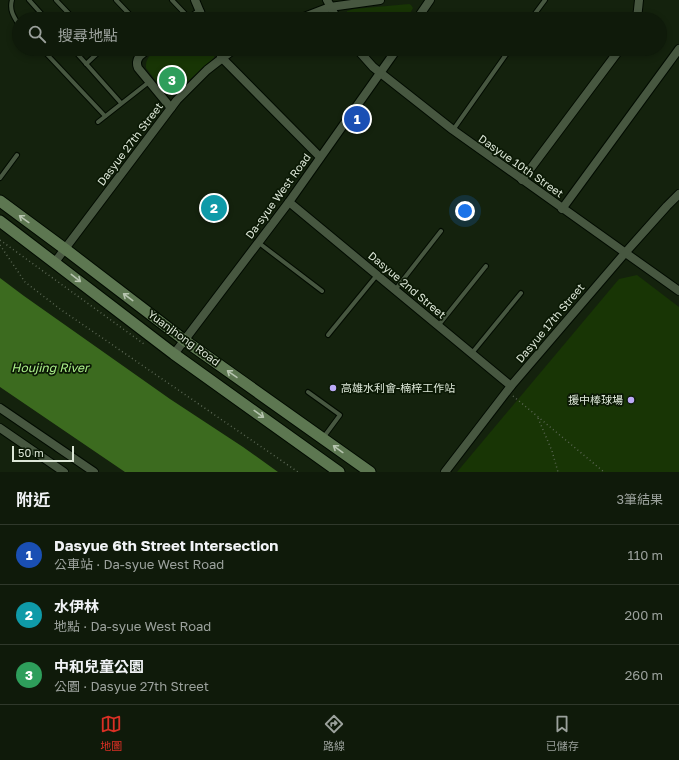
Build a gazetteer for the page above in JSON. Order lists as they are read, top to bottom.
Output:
{
  "streets": {
    "street": [
      "Dasyue 27th Street",
      "Dasyue 10th Street",
      "Da-syue West Road",
      "Dasyue 2nd Street",
      "Dasyue 17th Street",
      "Yuanjhong Road"
    ]
  },
  "crossings": [
    ["Dasyue 27th Street", "Yuanjhong Road"],
    ["Dasyue 10th Street", "Da-syue West Road"],
    ["Dasyue 10th Street", "Dasyue 17th Street"],
    ["Da-syue West Road", "Dasyue 2nd Street"],
    ["Da-syue West Road", "Yuanjhong Road"],
    ["Dasyue 2nd Street", "Dasyue 17th Street"]
  ],
  "water": ["Houjing River"],
  "places": ["高雄水利會-楠梓工作站", "援中棒球場"],
  "scale_bar": "50 m",
  "page": {
    "search": "搜尋地點",
    "pins": ["3", "1", "2"],
    "scale": "50 m",
    "heading": ["附近", "3筆結果"],
    "list": [
      {
        "mark": "1",
        "name": "Dasyue 6th Street Intersection",
        "note": "公車站 · Da-syue West Road",
        "value": "110 m"
      },
      {
        "mark": "2",
        "name": "水伊林",
        "note": "地點 · Da-syue West Road",
        "value": "200 m"
      },
      {
        "mark": "3",
        "name": "中和兒童公園",
        "note": "公園 · Dasyue 27th Street",
        "value": "260 m"
      }
    ],
    "nav": ["地圖", "路線", "已儲存"]
  }
}
